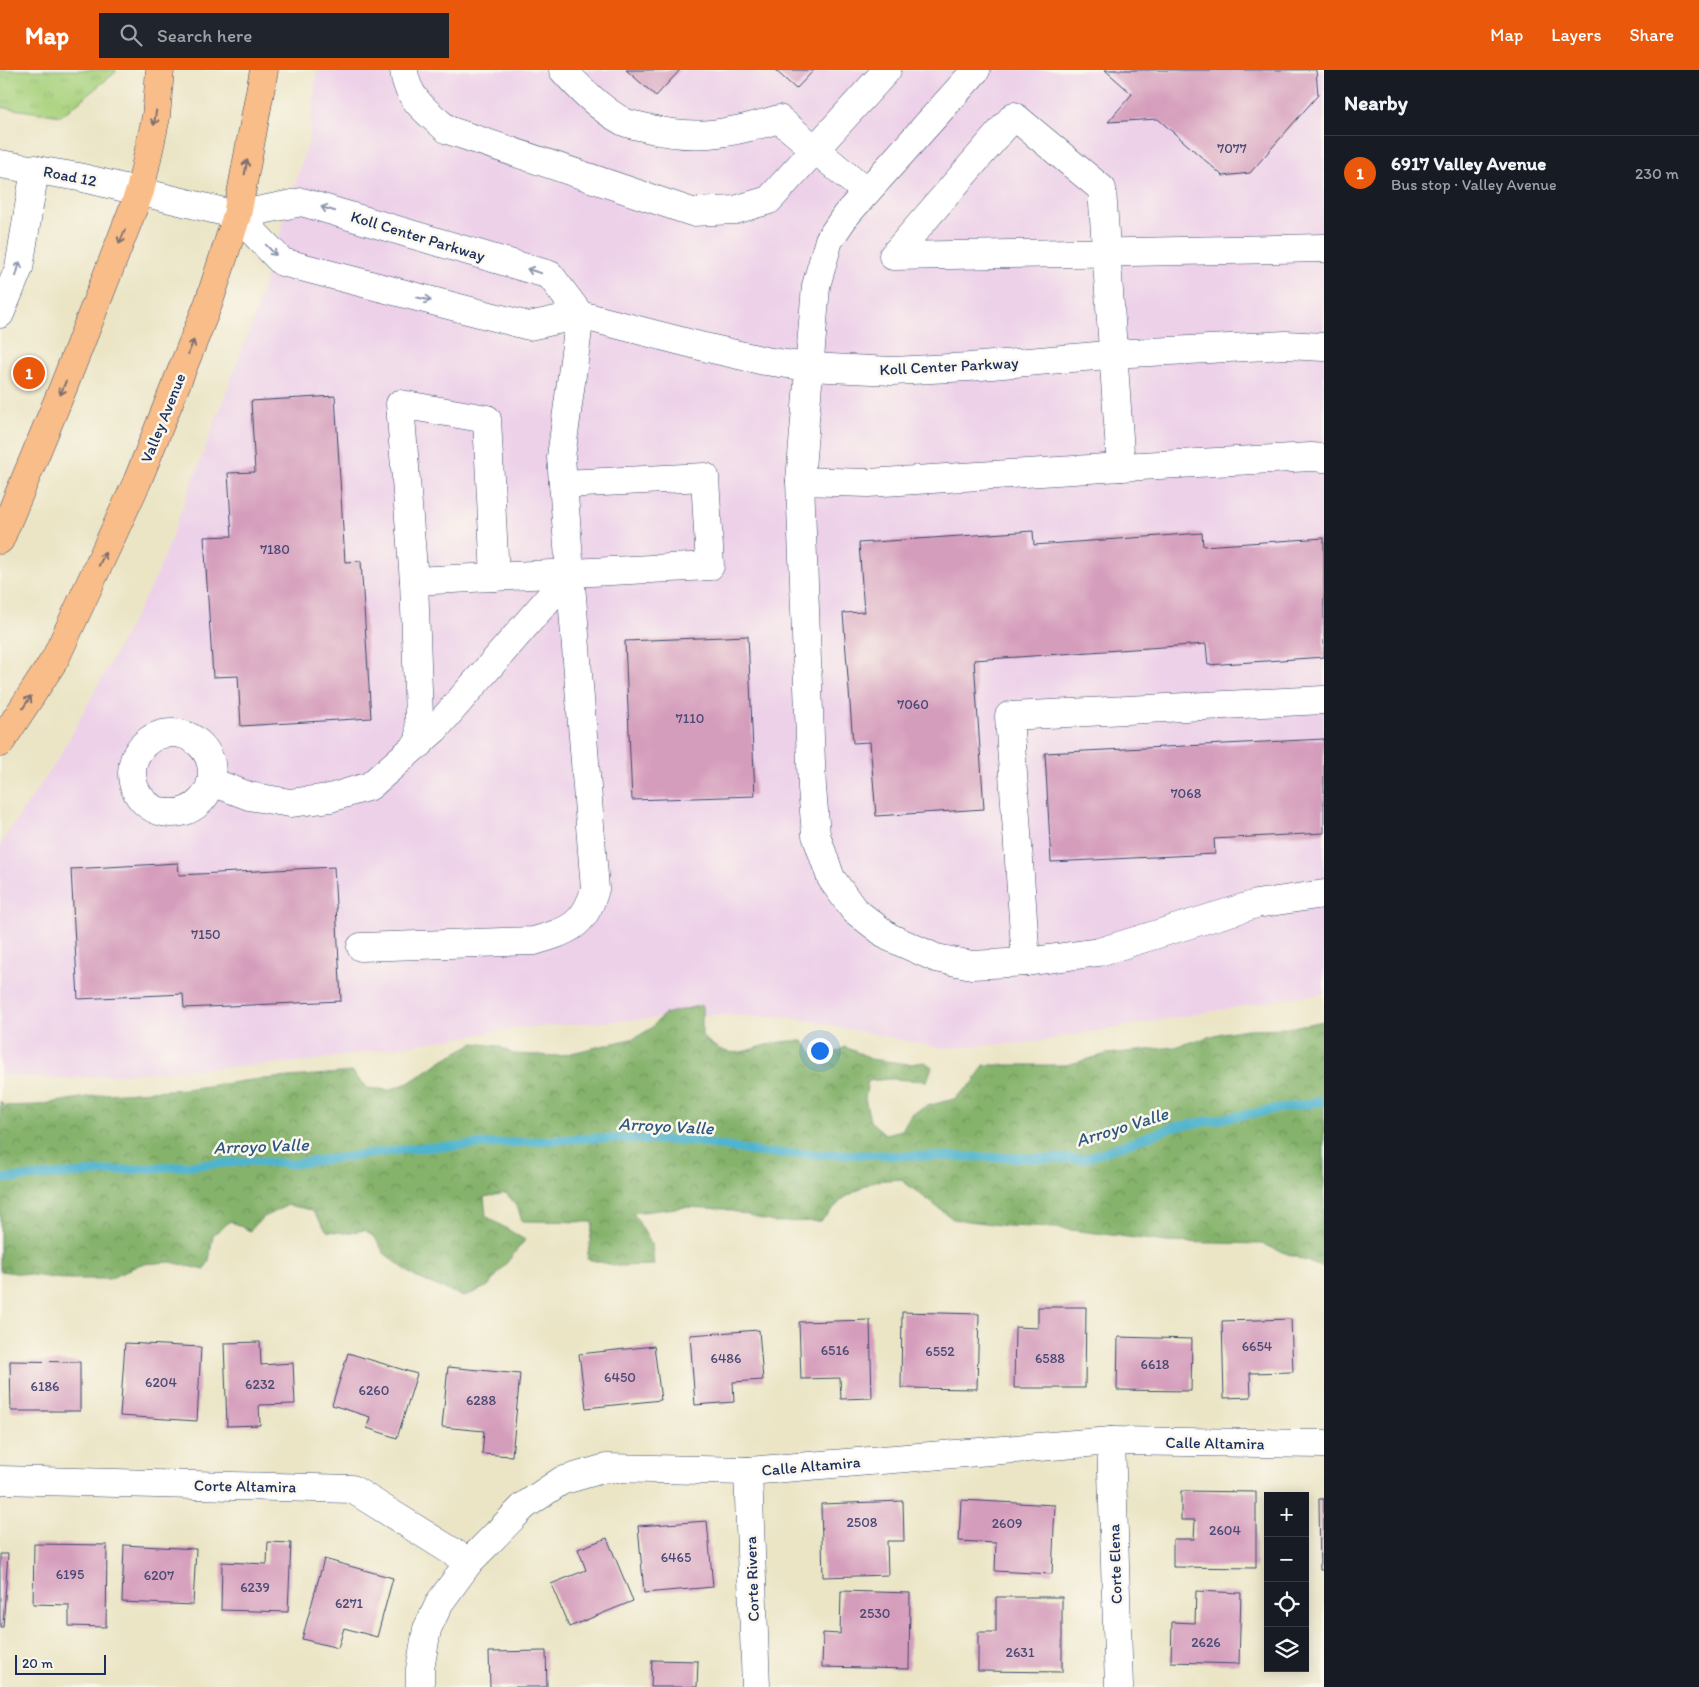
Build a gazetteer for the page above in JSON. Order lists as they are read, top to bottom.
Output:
{
  "streets": {
    "main road": ["Valley Avenue"],
    "street": [
      "Road 12",
      "Koll Center Parkway",
      "Calle Altamira",
      "Corte Altamira",
      "Corte Elena",
      "Corte Rivera"
    ]
  },
  "crossings": [
    ["Road 12", "Koll Center Parkway"],
    ["Koll Center Parkway", "Valley Avenue"],
    ["Calle Altamira", "Corte Altamira"],
    ["Calle Altamira", "Corte Elena"],
    ["Calle Altamira", "Corte Rivera"]
  ],
  "water": ["Arroyo Valle"],
  "house_numbers": [
    "7077",
    "7180",
    "7060",
    "7110",
    "7068",
    "7150",
    "6654",
    "6516",
    "6552",
    "6486",
    "6588",
    "6618",
    "6450",
    "6204",
    "6232",
    "6186",
    "6260",
    "6288",
    "2508",
    "2609",
    "2604",
    "6465",
    "6195",
    "6207",
    "6239",
    "6271",
    "2530",
    "2626",
    "2631"
  ],
  "scale_bar": "20 m",
  "page": {
    "header": "Map",
    "search": "Search here",
    "nav": ["Map", "Layers", "Share"],
    "heading": "Nearby",
    "list": [
      {
        "mark": "1",
        "name": "6917 Valley Avenue",
        "note": "Bus stop · Valley Avenue",
        "value": "230 m"
      }
    ],
    "pins": "1",
    "map_buttons": ["+", "−"],
    "scale": "20 m"
  }
}
